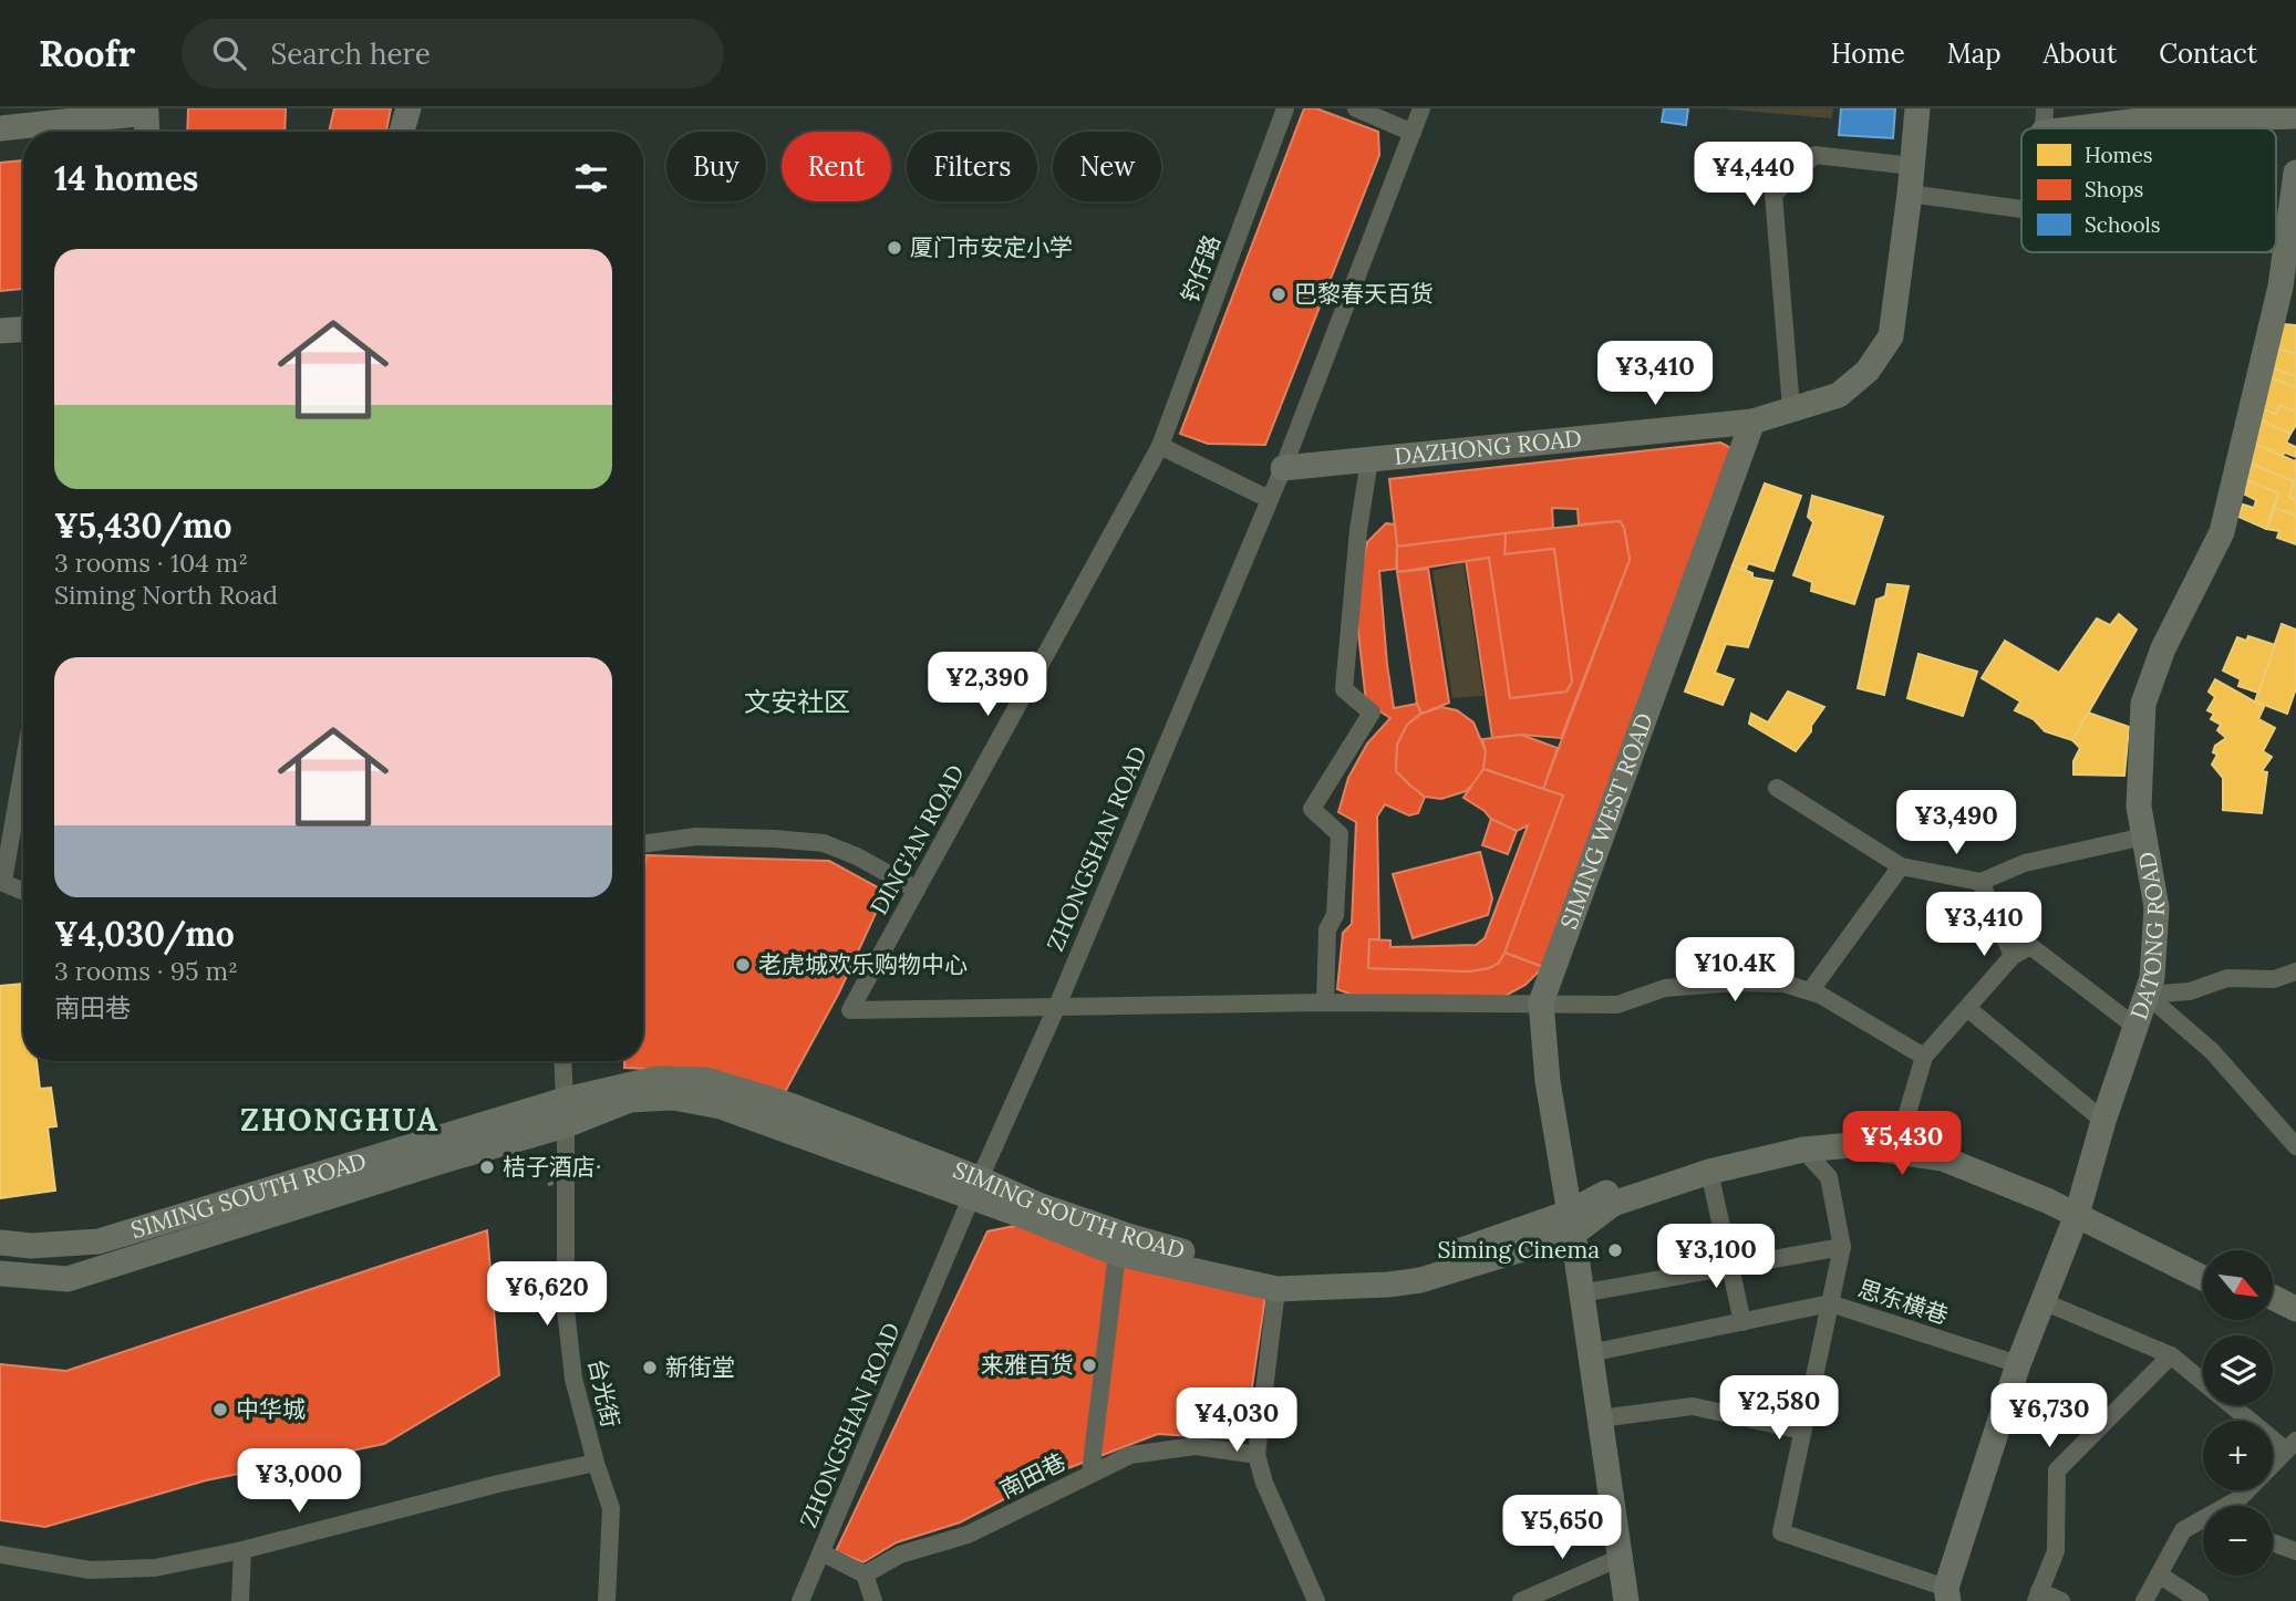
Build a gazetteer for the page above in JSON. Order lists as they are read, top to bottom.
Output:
{
  "streets": {
    "main road": [
      "DAZHONG ROAD",
      "SIMING WEST ROAD",
      "DATONG ROAD",
      "SIMING SOUTH ROAD"
    ],
    "street": [
      "钓仔路",
      "DING'AN ROAD",
      "ZHONGSHAN ROAD",
      "思东横巷",
      "台光街",
      "南田巷"
    ]
  },
  "crossings": [
    ["钓仔路", "DING'AN ROAD"],
    ["DAZHONG ROAD", "SIMING WEST ROAD"],
    ["DAZHONG ROAD", "ZHONGSHAN ROAD"],
    ["SIMING WEST ROAD", "SIMING SOUTH ROAD"],
    ["SIMING WEST ROAD", "思东横巷"],
    ["DING'AN ROAD", "ZHONGSHAN ROAD"],
    ["ZHONGSHAN ROAD", "SIMING SOUTH ROAD"],
    ["DATONG ROAD", "SIMING SOUTH ROAD"],
    ["DATONG ROAD", "思东横巷"],
    ["SIMING SOUTH ROAD", "台光街"]
  ],
  "districts": ["文安社区", "ZHONGHUA"],
  "places": [
    "厦门市安定小学",
    "巴黎春天百货",
    "老虎城欢乐购物中心",
    "桔子酒店·",
    "Siming Cinema",
    "来雅百货",
    "新街堂",
    "中华城"
  ],
  "legend": ["Homes", "Shops", "Schools"],
  "north": "bottom right",
  "page": {
    "header": "Roofr",
    "search": "Search here",
    "nav": [
      "Home",
      "Map",
      "About",
      "Contact"
    ],
    "chip": [
      "Buy",
      "Rent",
      "Filters",
      "New"
    ],
    "heading": "14 homes",
    "price": [
      "¥4,440",
      "¥3,410",
      "¥2,390",
      "¥3,490",
      "¥3,410",
      "¥10.4K",
      "¥5,430",
      "¥3,100",
      "¥6,620",
      "¥2,580",
      "¥6,730",
      "¥4,030",
      "¥3,000",
      "¥5,650"
    ],
    "list": [
      {
        "name": "¥5,430/mo",
        "note": "3 rooms · 104 m² · Siming North Road"
      },
      {
        "name": "¥4,030/mo",
        "note": "3 rooms · 95 m² · 南田巷"
      }
    ],
    "map_buttons": ["+", "−"]
  }
}
